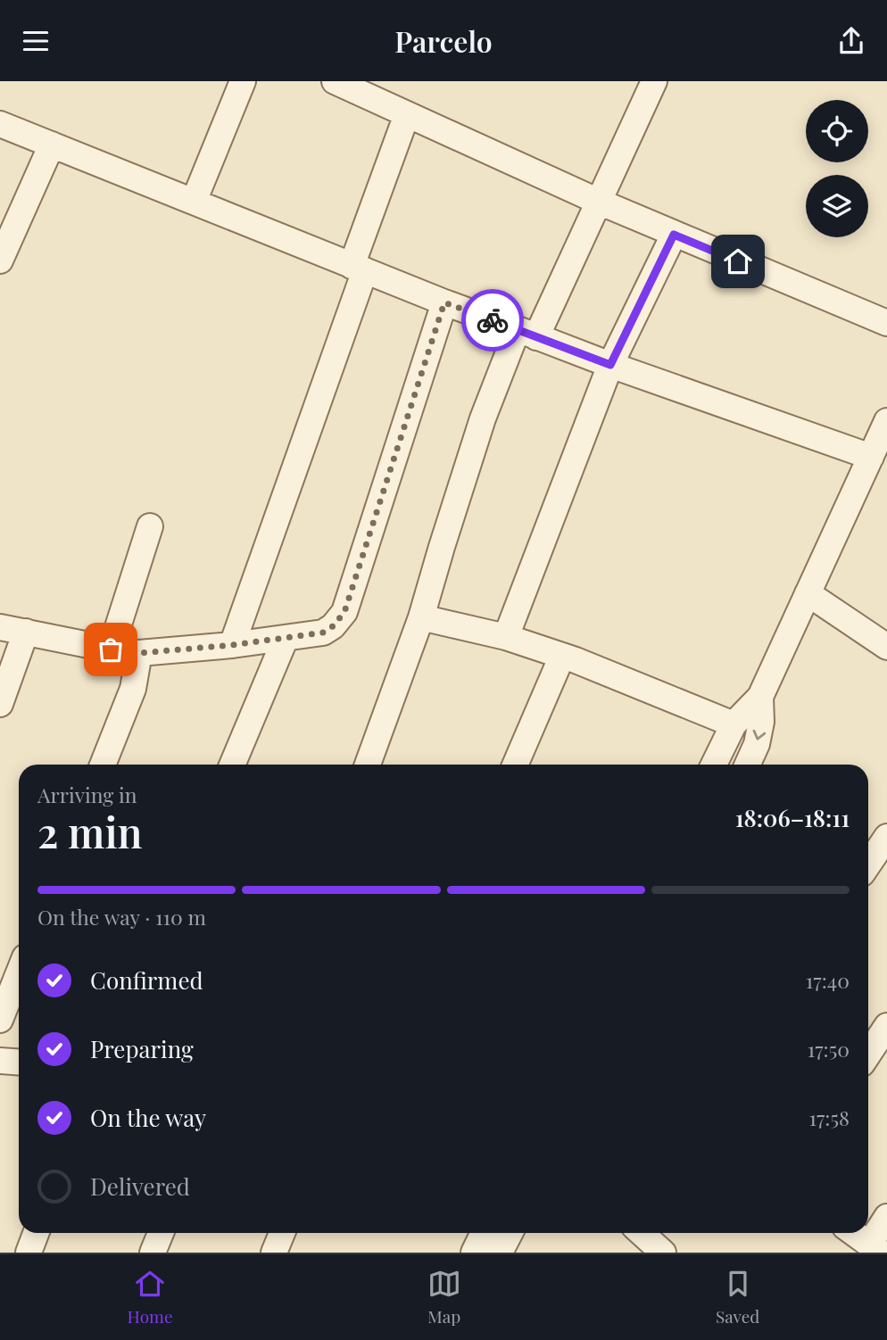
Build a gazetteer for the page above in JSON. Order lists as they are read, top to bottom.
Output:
{
  "page": {
    "header": "Parcelo",
    "heading": ["2 min", "Arriving in", "18:06–18:11"],
    "bar": "On the way · 110 m",
    "list": [
      ["Confirmed", "17:40"],
      ["Preparing", "17:50"],
      ["On the way", "17:58"],
      "Delivered"
    ],
    "tabs": ["Home", "Map", "Saved"]
  }
}
